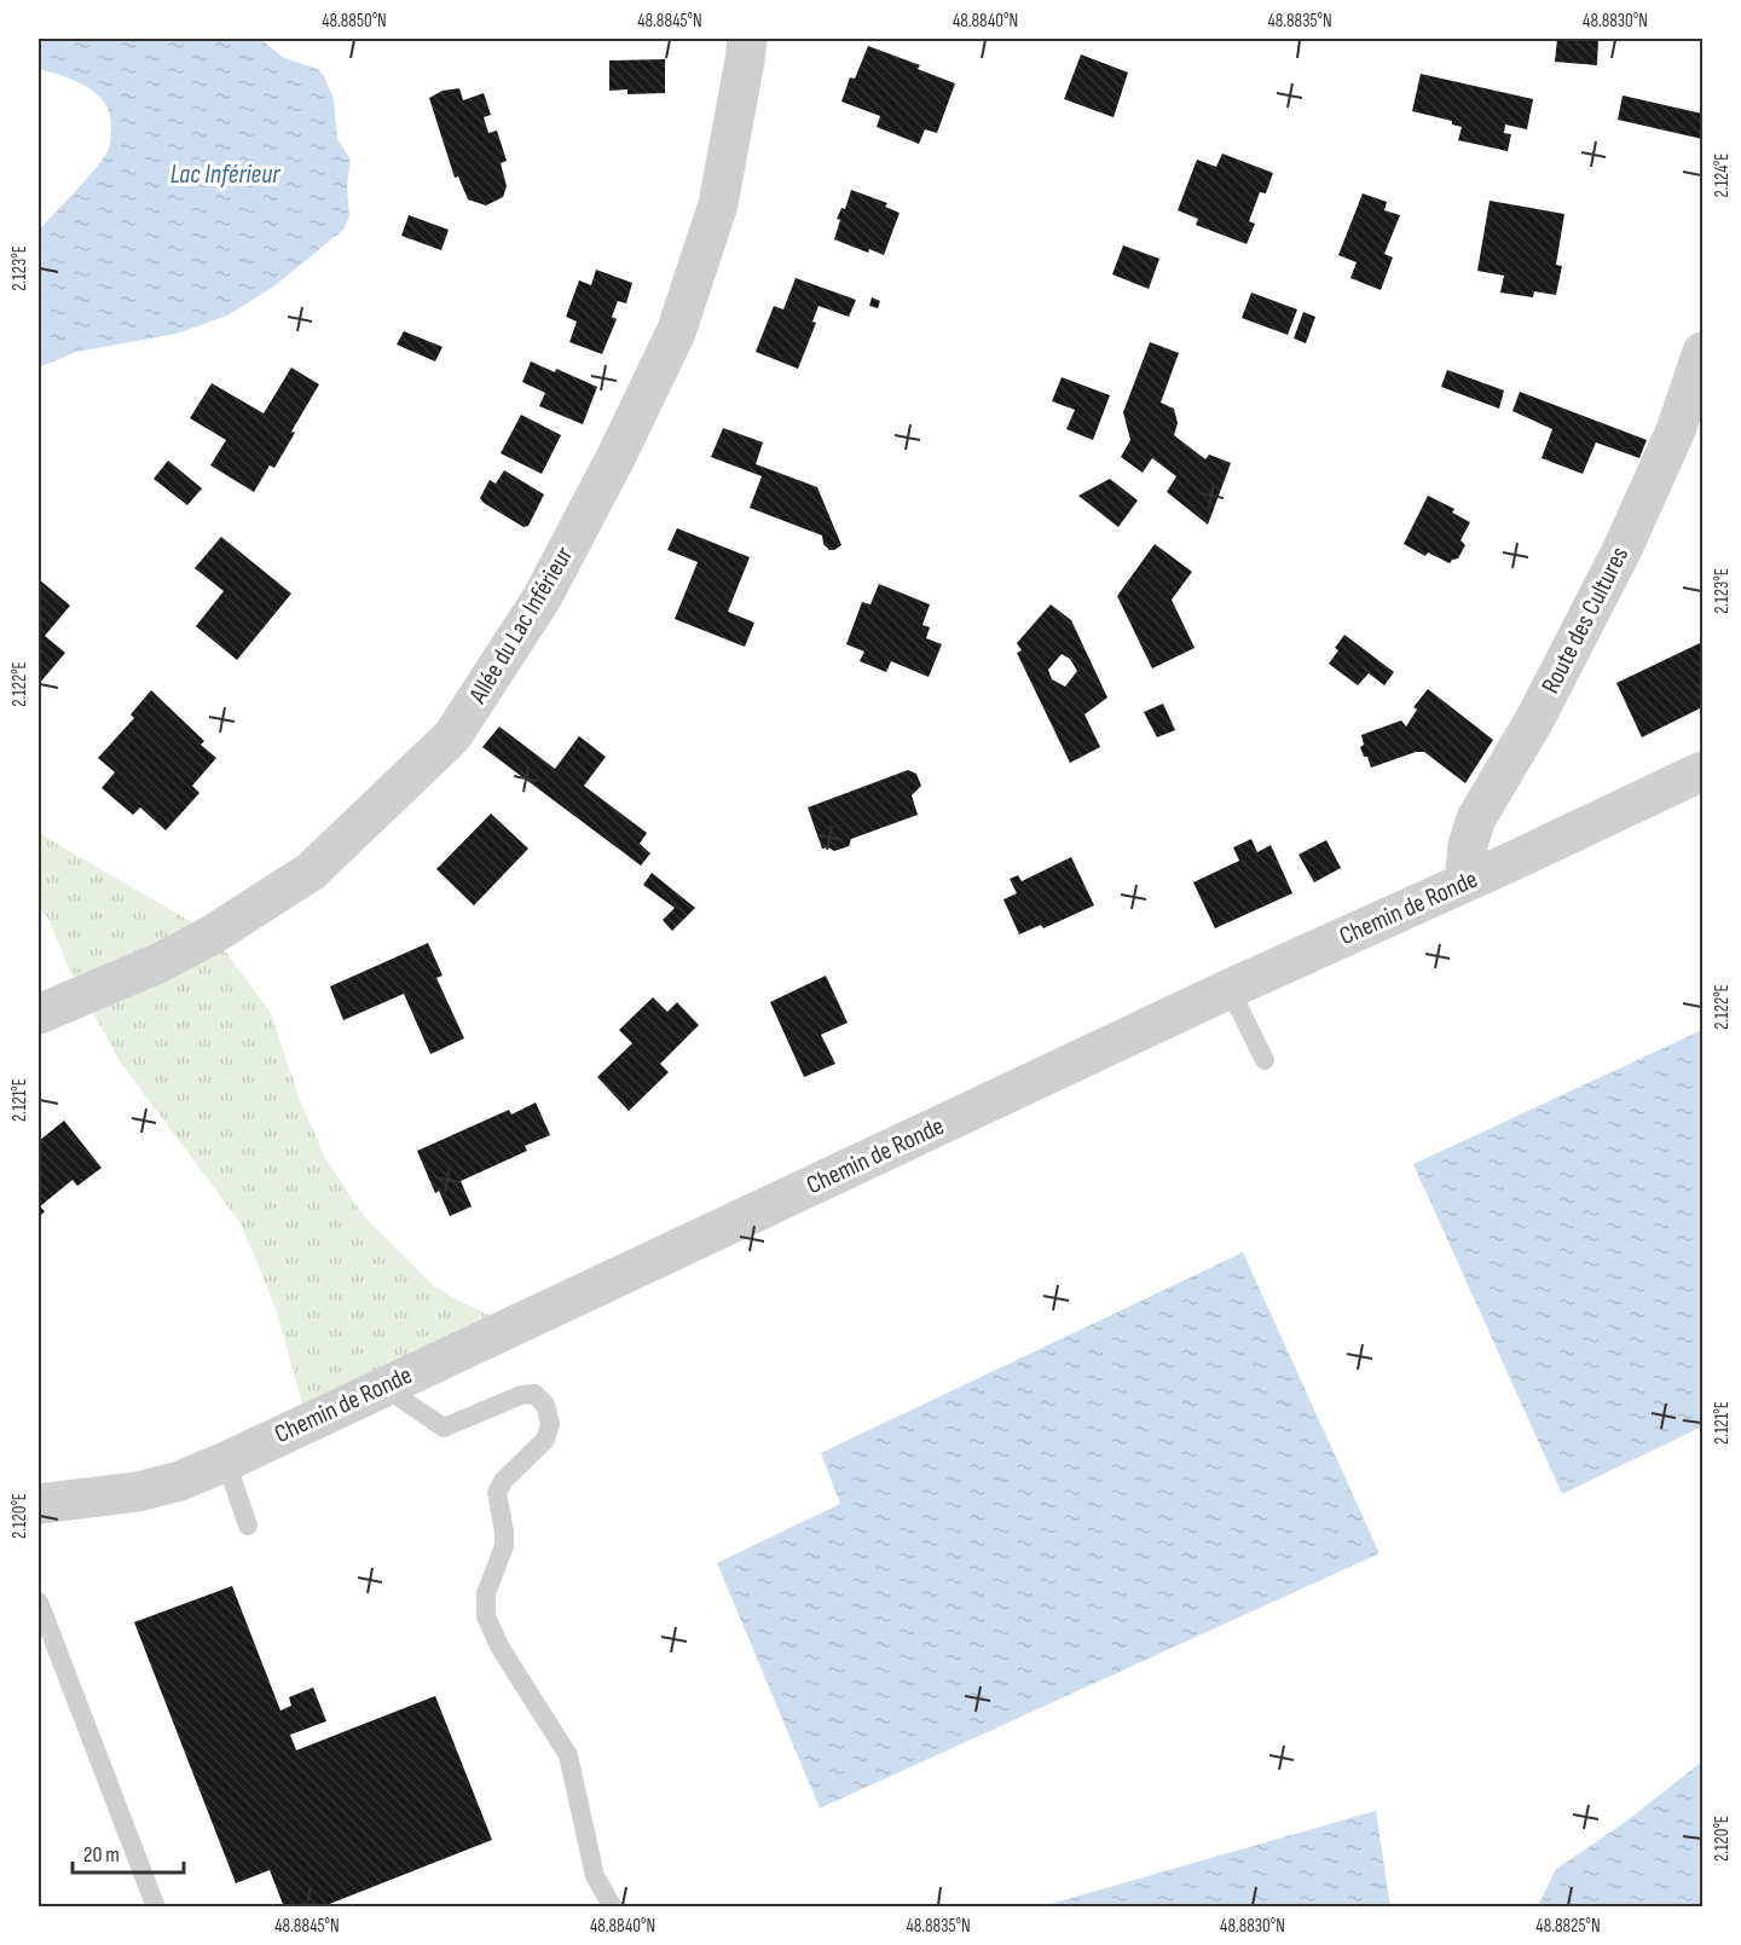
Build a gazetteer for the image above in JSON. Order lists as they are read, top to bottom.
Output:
{
  "streets": {
    "street": ["Route des Cultures", "Allée du Lac Inférieur", "Chemin de Ronde"]
  },
  "crossings": [
    ["Route des Cultures", "Chemin de Ronde"]
  ],
  "water": ["Lac Inférieur"],
  "scale_bar": "20 m",
  "coordinates": [
    "48.8850°N",
    "48.8845°N",
    "48.8840°N",
    "48.8835°N",
    "48.8830°N",
    "2.124°E",
    "2.123°E",
    "2.122°E",
    "2.121°E",
    "2.120°E",
    "48.8825°N"
  ]
}
